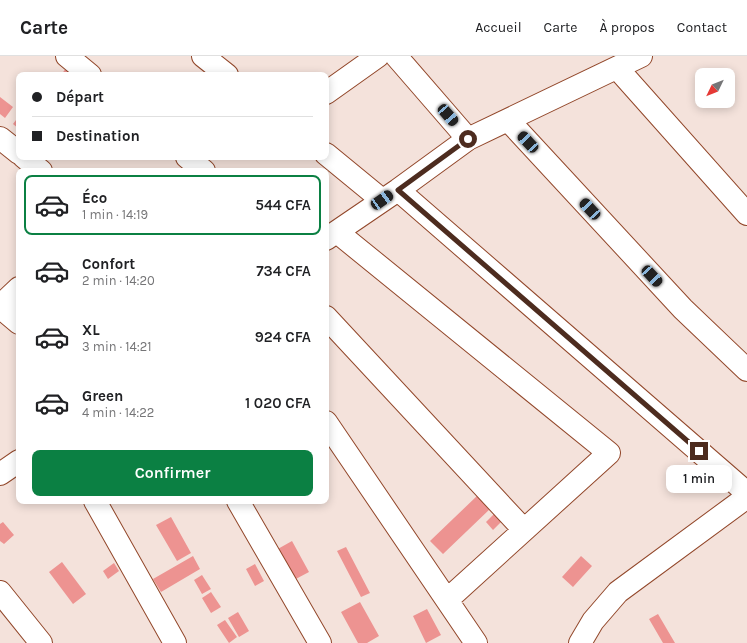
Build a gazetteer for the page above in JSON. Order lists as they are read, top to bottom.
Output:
{
  "north": "bottom left",
  "page": {
    "header": "Carte",
    "nav": [
      "Accueil",
      "Carte",
      "À propos",
      "Contact"
    ],
    "banner": ["Départ", "Destination"],
    "list": [
      {
        "name": "Éco",
        "note": "1 min · 14:19",
        "value": "544 CFA"
      },
      {
        "name": "Confort",
        "note": "2 min · 14:20",
        "value": "734 CFA"
      },
      {
        "name": "XL",
        "note": "3 min · 14:21",
        "value": "924 CFA"
      },
      {
        "name": "Green",
        "note": "4 min · 14:22",
        "value": "1 020 CFA"
      }
    ],
    "buttons": "Confirmer",
    "bubble": "1 min"
  }
}
